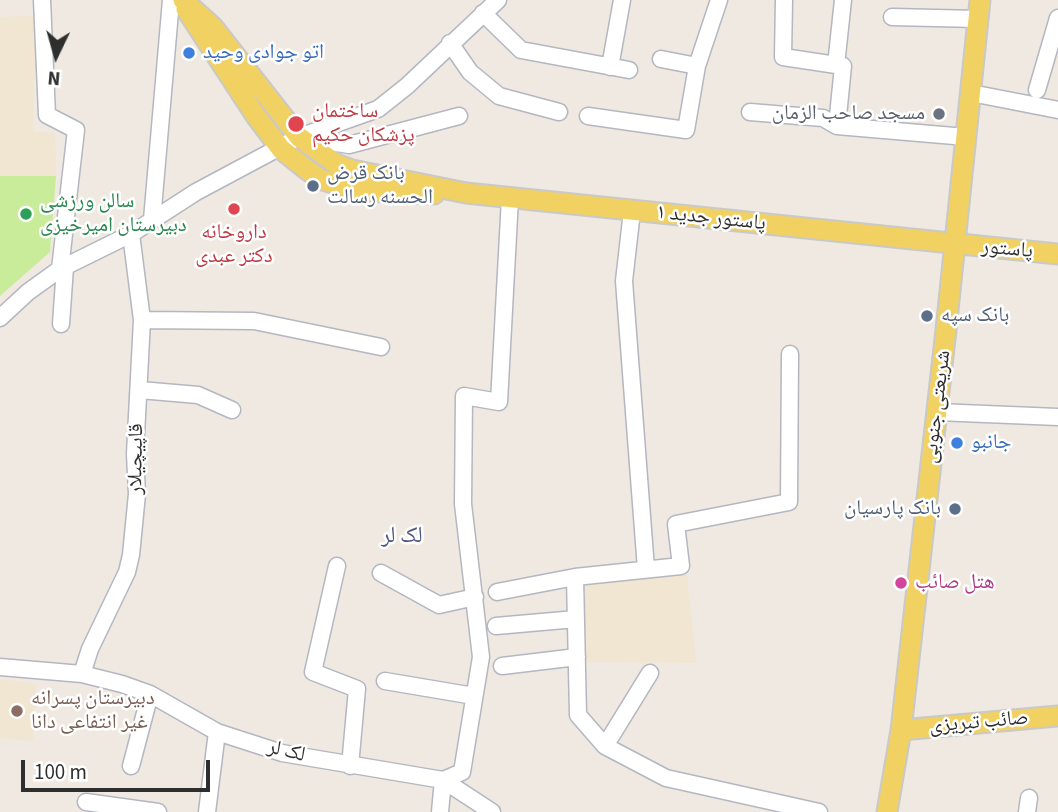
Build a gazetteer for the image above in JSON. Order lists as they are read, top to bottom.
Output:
{
  "streets": {
    "main road": [
      "پاستور جدید ۱",
      "پاستور",
      "شریعتی جنوبی",
      "صائب تبریزی"
    ],
    "street": ["قاپیچیلار", "لک لر"]
  },
  "crossings": [
    ["پاستور جدید ۱", "پاستور"],
    ["پاستور جدید ۱", "شریعتی جنوبی"],
    ["پاستور", "شریعتی جنوبی"],
    ["شریعتی جنوبی", "صائب تبریزی"],
    ["قاپیچیلار", "لک لر"]
  ],
  "districts": ["لک لر"],
  "places": [
    "اتو جوادی وحید",
    "مسجد صاحب الزمان",
    "ساختمان پزشکان حکیم",
    "بانک قرض الحسنه رسالت",
    "داروخانه دکتر عبدی",
    "سالن ورزشی دبیرستان امیرخیزی",
    "بانک سپه",
    "جانبو",
    "بانک پارسیان",
    "هتل صائب",
    "دبیرستان پسرانه غیر انتفاعی دانا"
  ],
  "scale_bar": "100 m",
  "north": "bottom"
}
